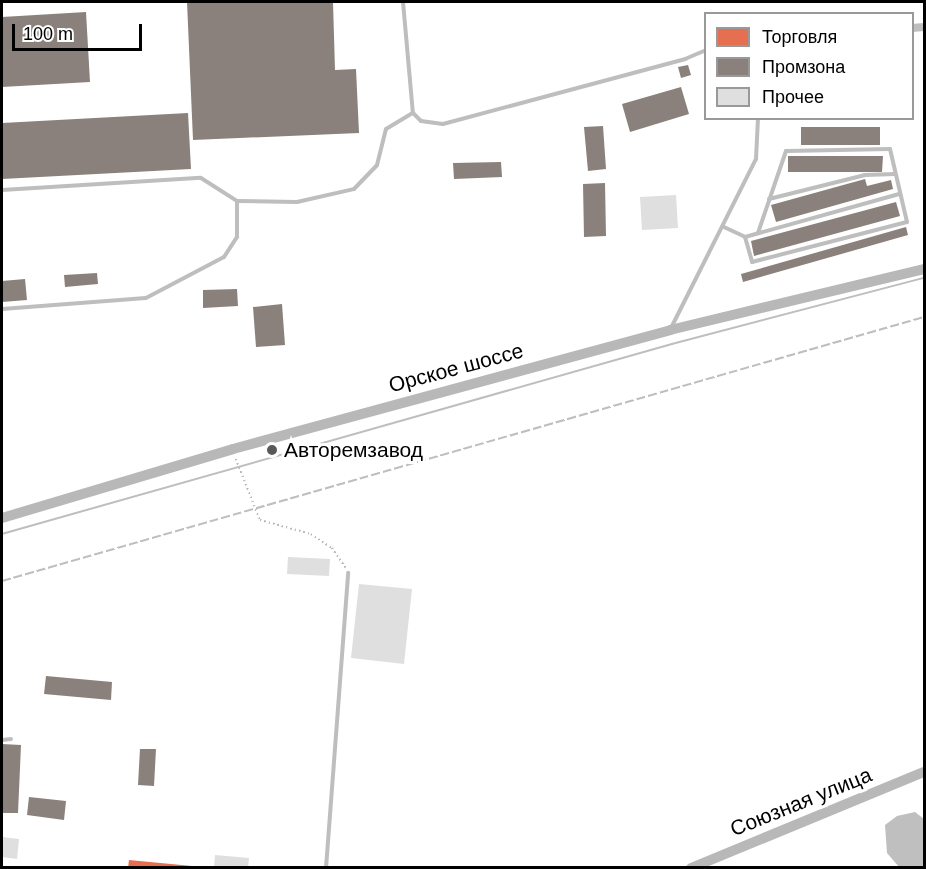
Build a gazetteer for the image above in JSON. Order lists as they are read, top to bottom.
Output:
{
  "streets": {
    "street": ["Орское шоссе", "Союзная улица"]
  },
  "places": ["Авторемзавод"],
  "legend": ["Торговля", "Промзона", "Прочее"],
  "scale_bar": "100 m"
}
